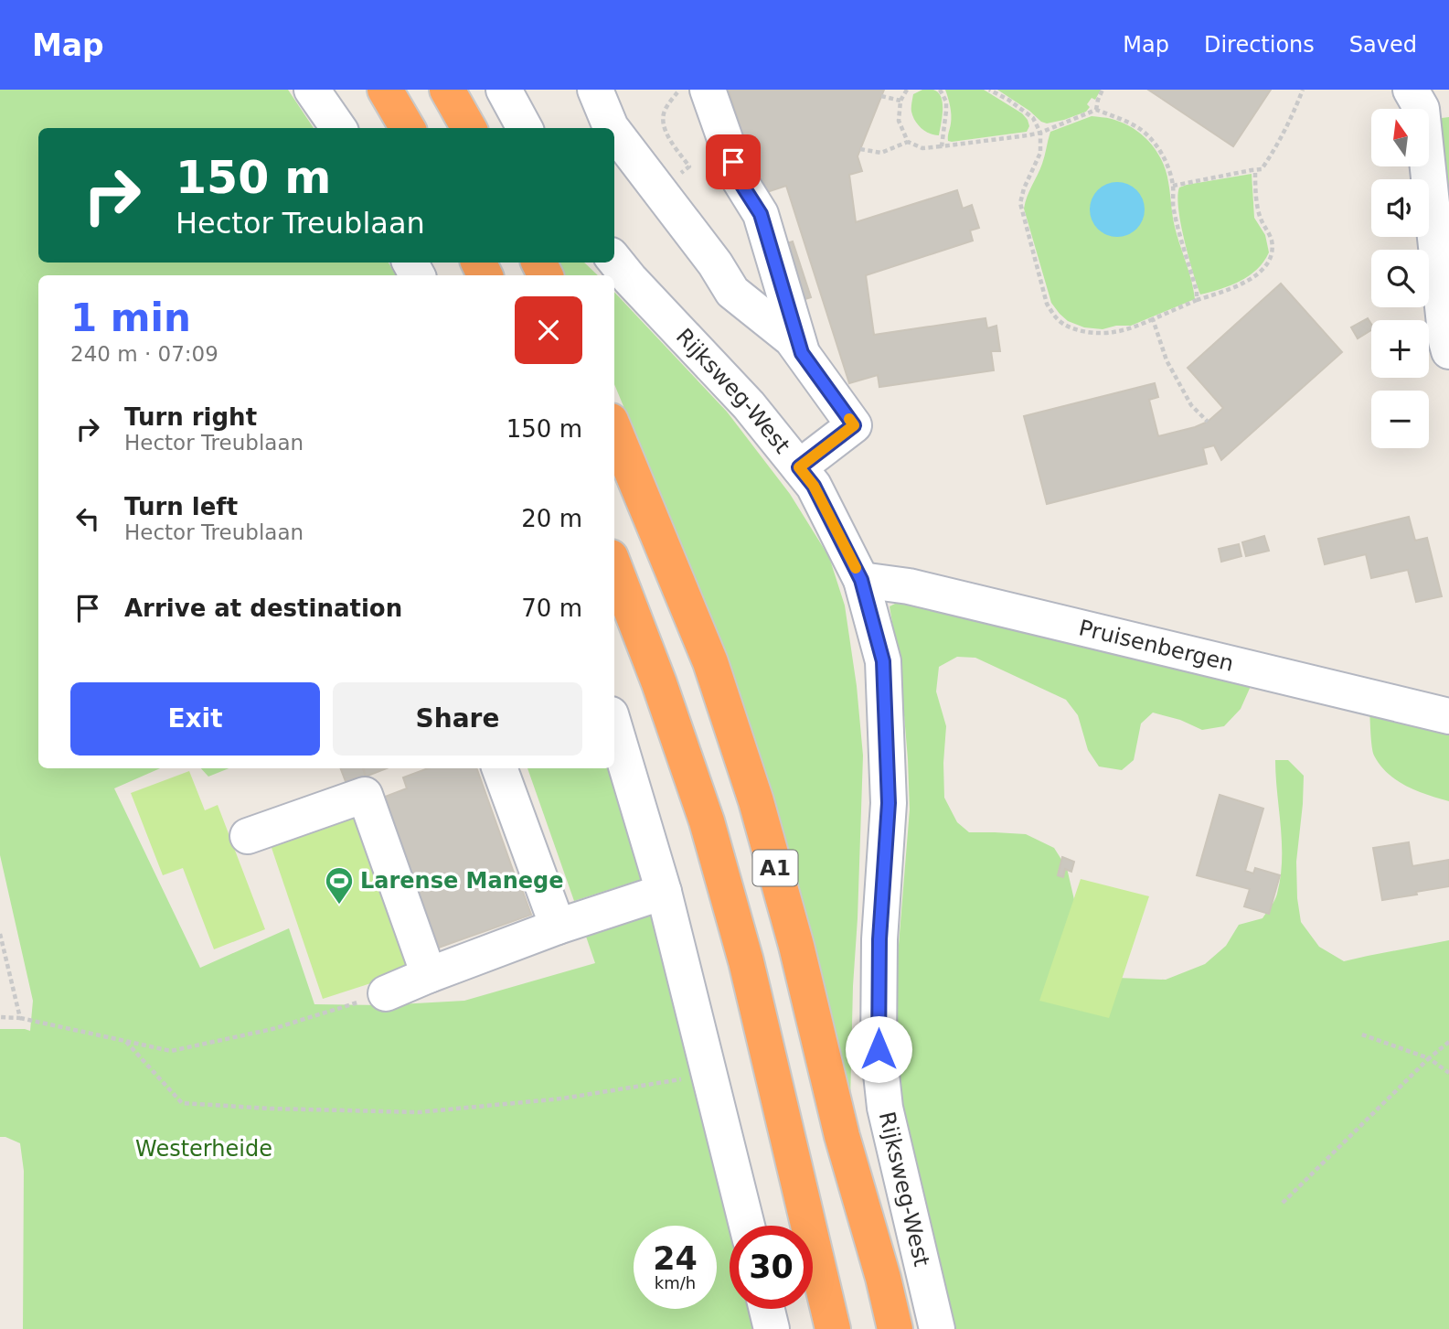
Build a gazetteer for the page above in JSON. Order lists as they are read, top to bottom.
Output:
{
  "streets": {
    "highway": ["A1"],
    "street": ["Rijksweg-West", "Pruisenbergen"]
  },
  "crossings": [
    ["Rijksweg-West", "Pruisenbergen"]
  ],
  "parks": ["Westerheide"],
  "places": {
    "sports": ["Larense Manege"]
  },
  "north": "top",
  "page": {
    "header": "Map",
    "nav": ["Map", "Directions", "Saved"],
    "map_buttons": ["+", "−"],
    "turn": ["150 m", "Hector Treublaan"],
    "heading": ["1 min", "240 m · 07:09"],
    "list": [
      {
        "name": "Turn right",
        "note": "Hector Treublaan",
        "value": "150 m"
      },
      {
        "name": "Turn left",
        "note": "Hector Treublaan",
        "value": "20 m"
      },
      {
        "name": "Arrive at destination",
        "value": "70 m"
      }
    ],
    "buttons": ["Exit", "Share"],
    "speed": "24 km/h",
    "limit": "30"
  }
}
